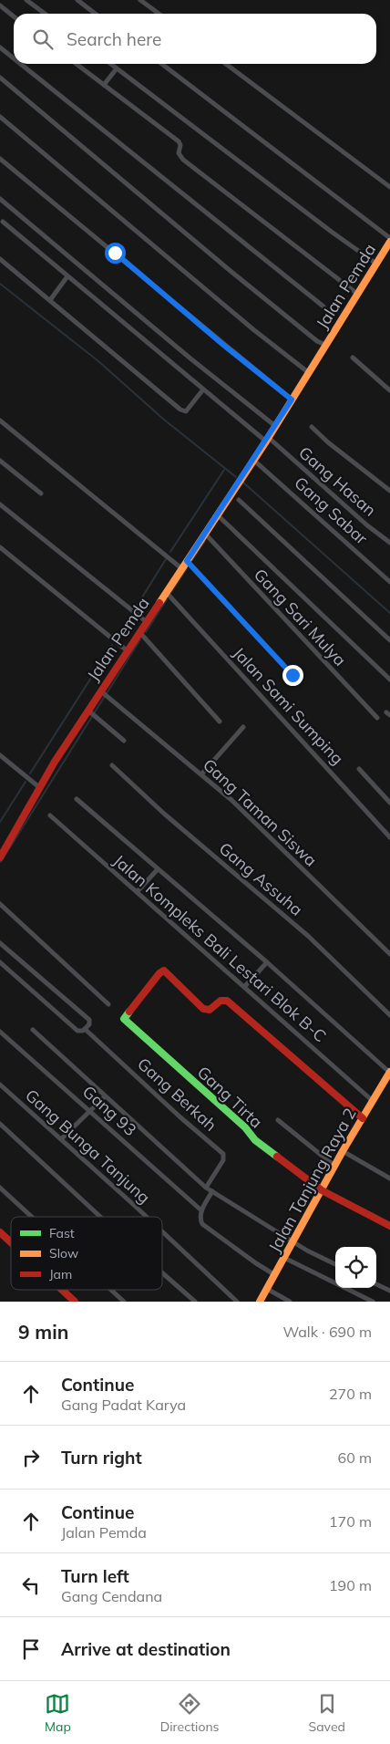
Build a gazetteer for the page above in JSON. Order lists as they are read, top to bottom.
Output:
{
  "streets": {
    "street": [
      "Jalan Pemda",
      "Gang Hasan",
      "Gang Sabar",
      "Gang Sari Mulya",
      "Jalan Sami Sumping",
      "Gang Taman Siswa",
      "Gang Assuha",
      "Jalan Kompleks Bali Lestari Blok B-C",
      "Gang Berkah",
      "Gang Tirta",
      "Gang 93",
      "Gang Bunga Tanjung",
      "Jalan Tanjung Raya 2"
    ]
  },
  "crossings": [
    ["Jalan Pemda", "Gang Hasan"],
    ["Jalan Pemda", "Gang Sabar"],
    ["Jalan Pemda", "Gang Sari Mulya"],
    ["Jalan Pemda", "Jalan Sami Sumping"],
    ["Jalan Pemda", "Gang Taman Siswa"],
    ["Jalan Kompleks Bali Lestari Blok B-C", "Jalan Tanjung Raya 2"],
    ["Gang Tirta", "Jalan Tanjung Raya 2"]
  ],
  "legend": ["Fast", "Slow", "Jam"],
  "page": {
    "search": "Search here",
    "heading": ["9 min", "Walk · 690 m"],
    "list": [
      ["Continue", "Gang Padat Karya", "270 m"],
      ["Turn right", "60 m"],
      ["Continue", "Jalan Pemda", "170 m"],
      ["Turn left", "Gang Cendana", "190 m"],
      "Arrive at destination"
    ],
    "nav": ["Map", "Directions", "Saved"]
  }
}
